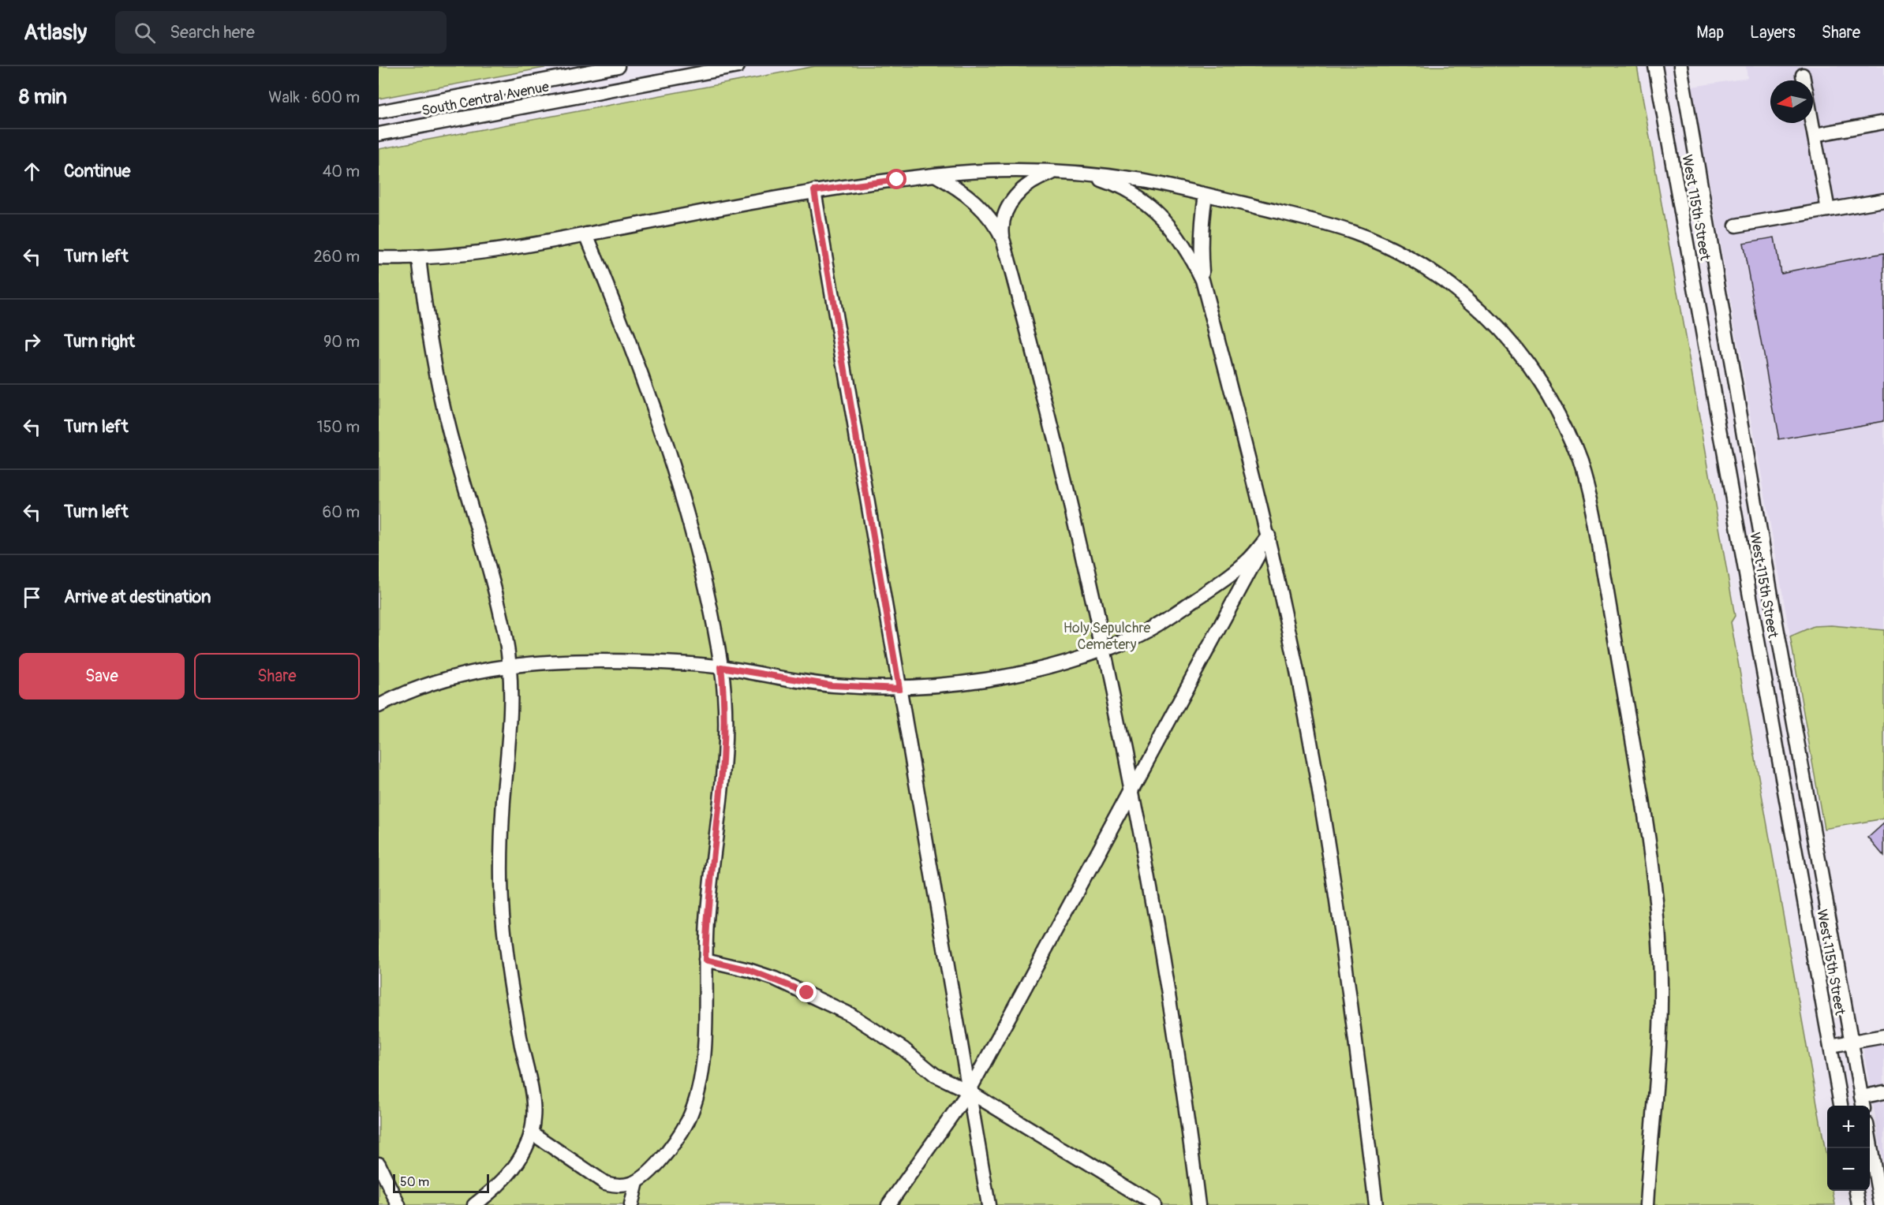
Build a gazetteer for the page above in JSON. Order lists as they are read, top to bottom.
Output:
{
  "streets": {
    "street": ["South Central Avenue", "West 115th Street"]
  },
  "parks": ["Holy Sepulchre Cemetery"],
  "scale_bar": "50 m",
  "north": "left",
  "page": {
    "header": "Atlasly",
    "search": "Search here",
    "nav": ["Map", "Layers", "Share"],
    "heading": ["8 min", "Walk · 600 m"],
    "list": [
      ["Continue", "40 m"],
      ["Turn left", "260 m"],
      ["Turn right", "90 m"],
      ["Turn left", "150 m"],
      ["Turn left", "60 m"],
      "Arrive at destination"
    ],
    "buttons": ["Save", "Share"],
    "map_buttons": ["+", "−"],
    "scale": "50 m"
  }
}
